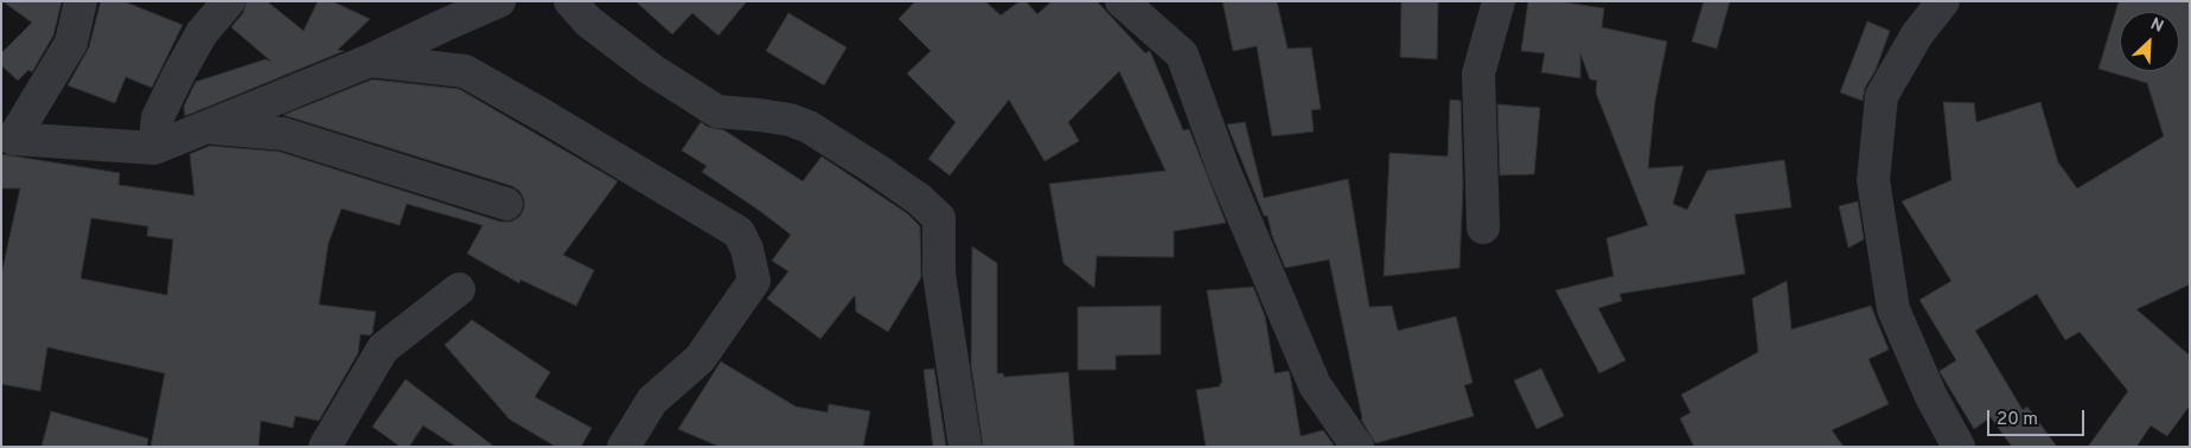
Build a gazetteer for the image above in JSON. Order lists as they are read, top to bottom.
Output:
{
  "scale_bar": "20 m",
  "north": "top right"
}
